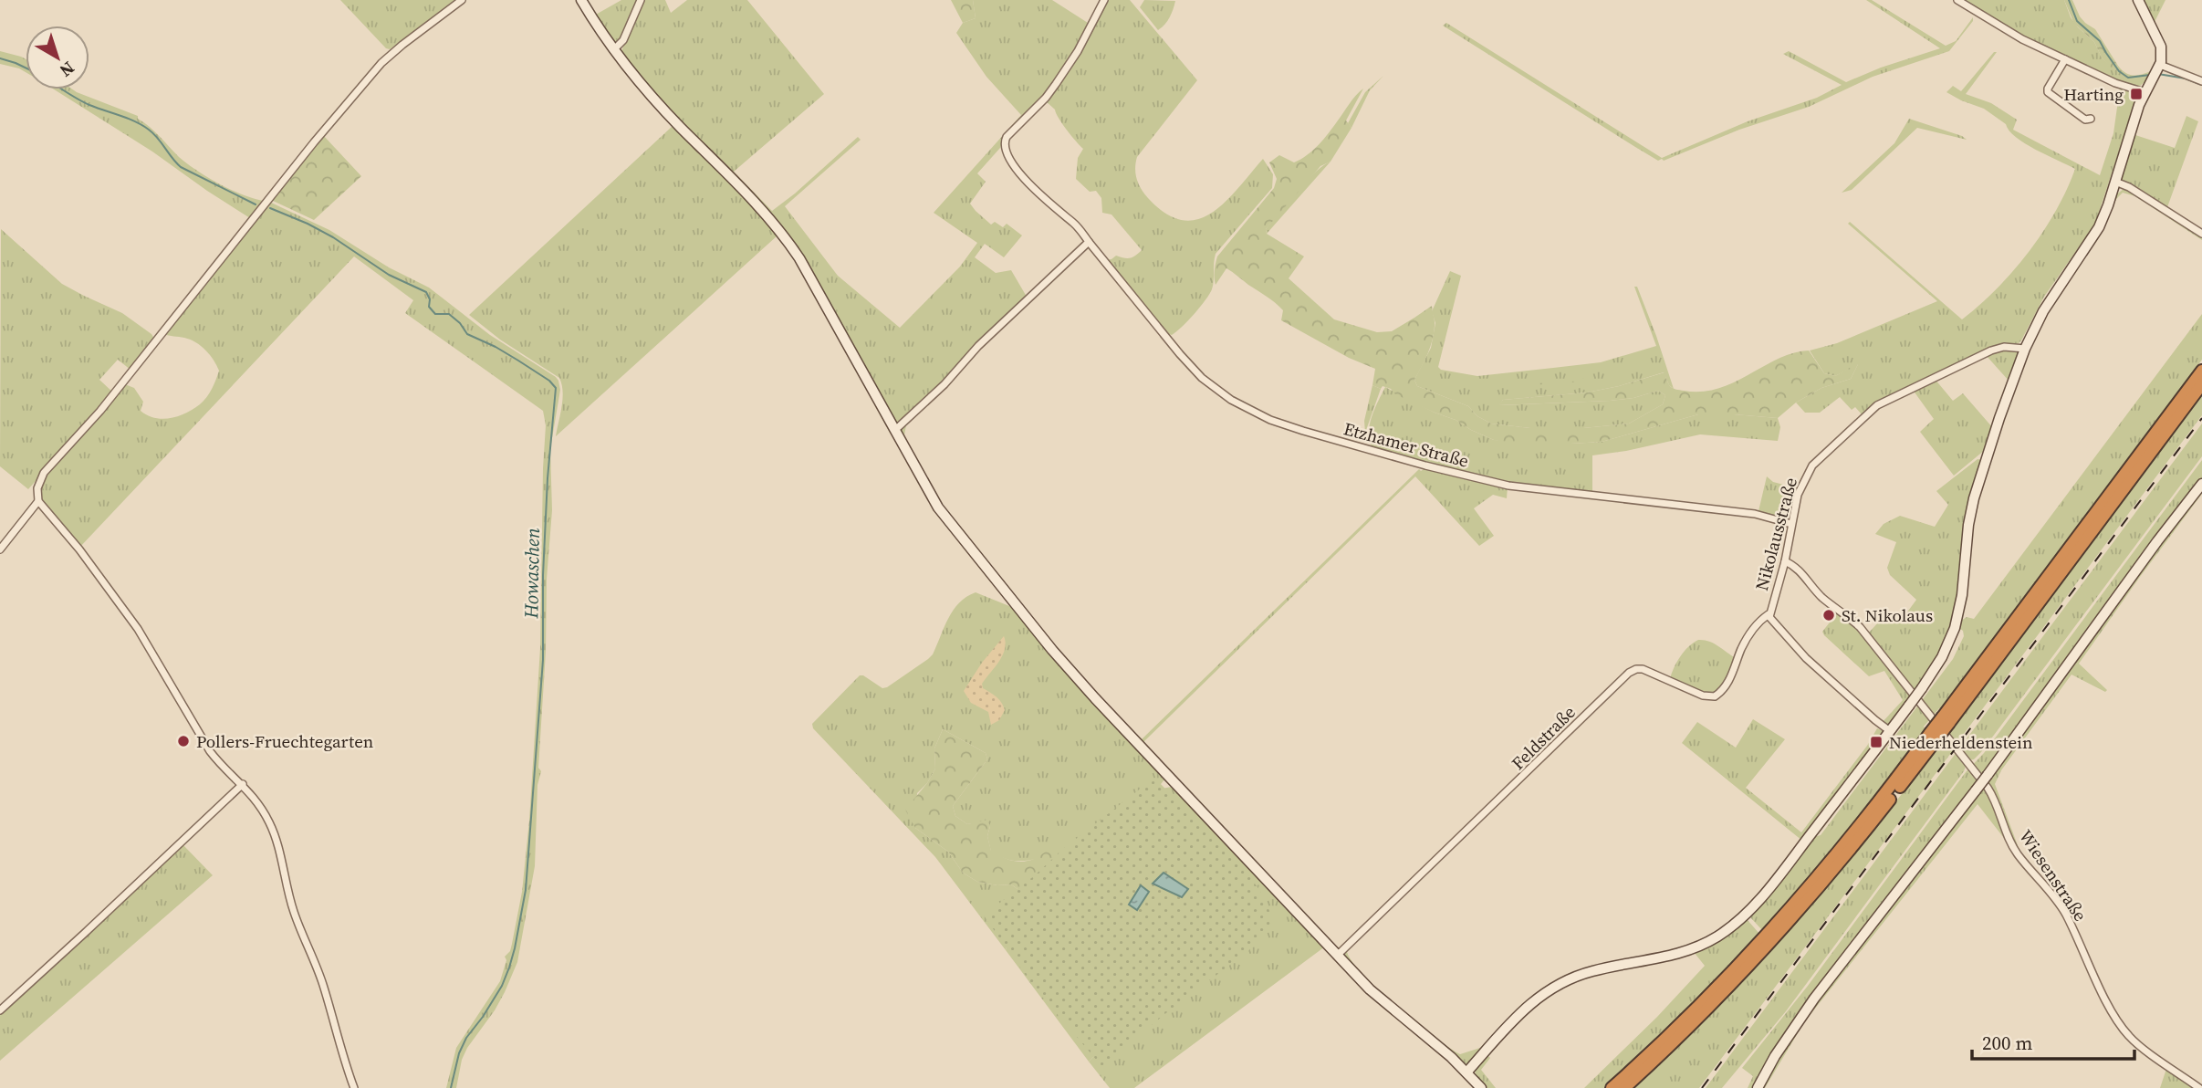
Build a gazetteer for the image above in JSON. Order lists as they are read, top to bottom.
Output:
{
  "streets": {
    "street": [
      "Etzhamer Straße",
      "Nikolausstraße",
      "Feldstraße",
      "Wiesenstraße"
    ]
  },
  "crossings": [
    ["Etzhamer Straße", "Nikolausstraße"],
    ["Nikolausstraße", "Feldstraße"],
    ["Nikolausstraße", "Wiesenstraße"]
  ],
  "water": ["Howaschen"],
  "places": {
    "transit": ["Harting", "Niederheldenstein"],
    "other": ["St. Nikolaus", "Pollers-Fruechtegarten"]
  },
  "scale_bar": "200 m",
  "north": "bottom right"
}
